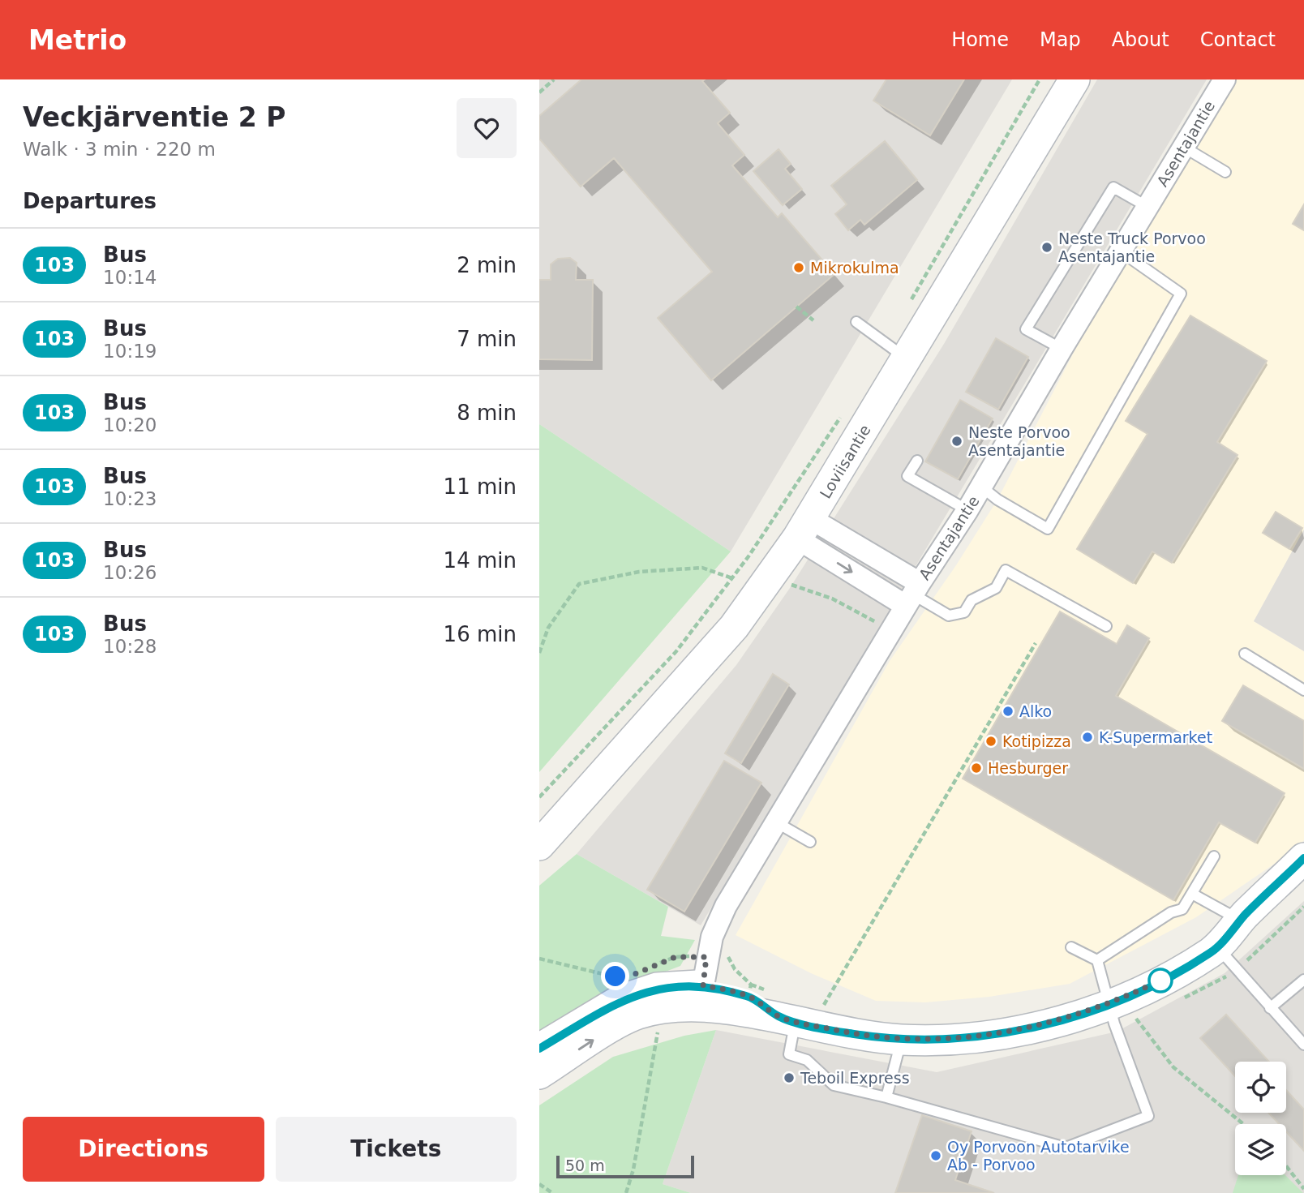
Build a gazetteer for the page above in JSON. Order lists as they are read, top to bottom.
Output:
{
  "streets": {
    "main road": ["Loviisantie"],
    "street": ["Asentajantie"]
  },
  "places": [
    "Neste Truck Porvoo Asentajantie",
    "Mikrokulma",
    "Neste Porvoo Asentajantie",
    "Alko",
    "K-Supermarket",
    "Kotipizza",
    "Hesburger",
    "Teboil Express",
    "Oy Porvoon Autotarvike Ab - Porvoo"
  ],
  "lines": ["bus line 103"],
  "scale_bar": "50 m",
  "page": {
    "header": "Metrio",
    "nav": [
      "Home",
      "Map",
      "About",
      "Contact"
    ],
    "heading": [
      ["Veckjärventie 2 P", "Walk · 3 min · 220 m"],
      "Departures"
    ],
    "list": [
      {
        "mark": "103",
        "name": "Bus",
        "note": "10:14",
        "value": "2 min"
      },
      {
        "mark": "103",
        "name": "Bus",
        "note": "10:19",
        "value": "7 min"
      },
      {
        "mark": "103",
        "name": "Bus",
        "note": "10:20",
        "value": "8 min"
      },
      {
        "mark": "103",
        "name": "Bus",
        "note": "10:23",
        "value": "11 min"
      },
      {
        "mark": "103",
        "name": "Bus",
        "note": "10:26",
        "value": "14 min"
      },
      {
        "mark": "103",
        "name": "Bus",
        "note": "10:28",
        "value": "16 min"
      }
    ],
    "buttons": ["Directions", "Tickets"],
    "scale": "50 m"
  }
}
